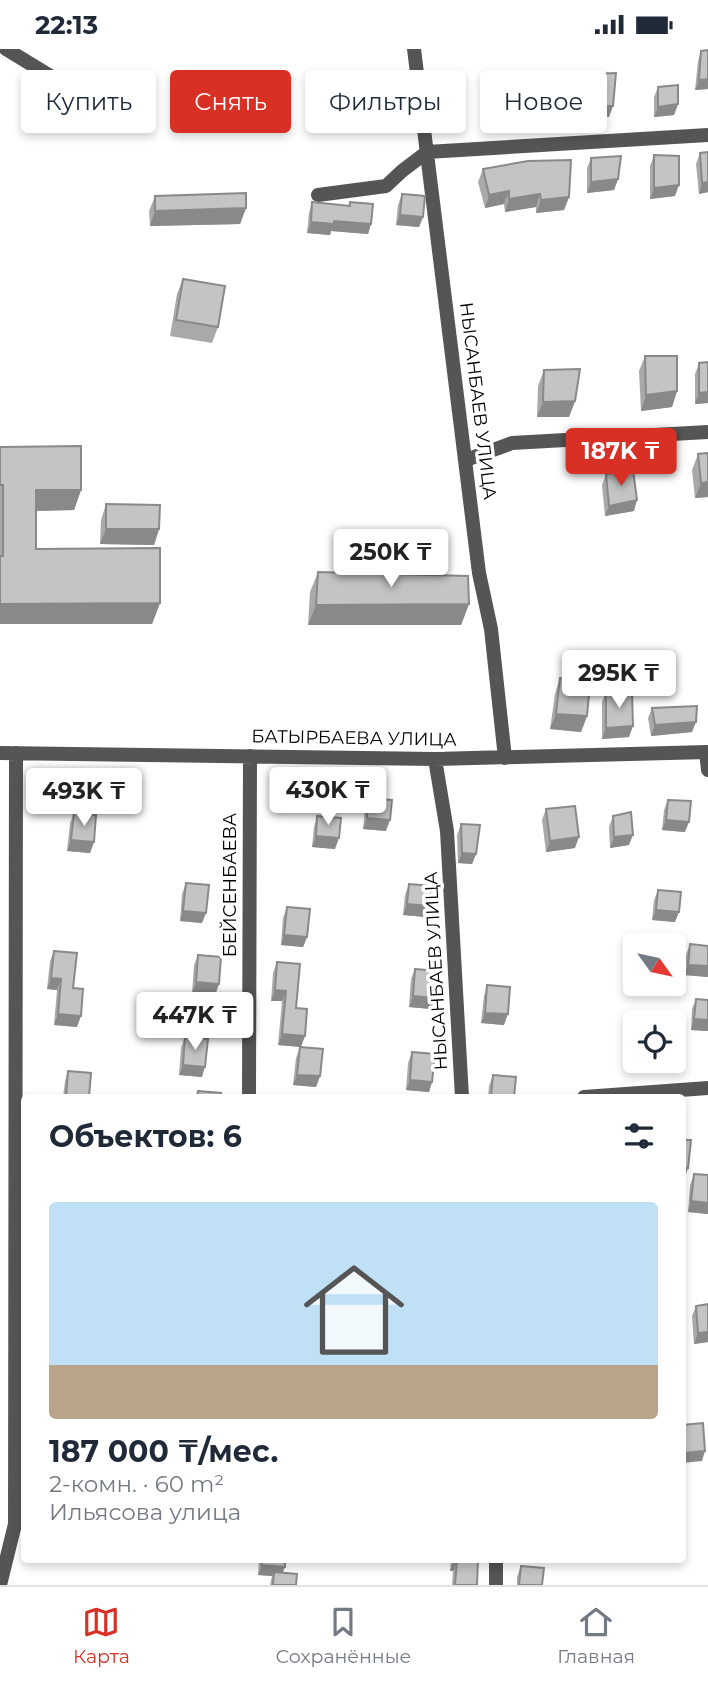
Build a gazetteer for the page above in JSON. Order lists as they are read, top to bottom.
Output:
{
  "streets": {
    "street": ["НЫСАНБАЕВ УЛИЦА", "БАТЫРБАЕВА УЛИЦА", "БЕЙСЕНБАЕВА"]
  },
  "crossings": [
    ["НЫСАНБАЕВ УЛИЦА", "БАТЫРБАЕВА УЛИЦА"],
    ["БАТЫРБАЕВА УЛИЦА", "БЕЙСЕНБАЕВА"]
  ],
  "north": "bottom right",
  "page": {
    "status": "22:13",
    "chip": [
      "Купить",
      "Снять",
      "Фильтры",
      "Новое"
    ],
    "price": [
      "187K ₸",
      "250K ₸",
      "295K ₸",
      "430K ₸",
      "493K ₸",
      "447K ₸"
    ],
    "heading": "Объектов: 6",
    "list": [
      {
        "name": "187 000 ₸/мес.",
        "note": "2-комн. · 60 m² · Ильясова улица"
      }
    ],
    "tabs": ["Карта", "Сохранённые", "Главная"]
  }
}
